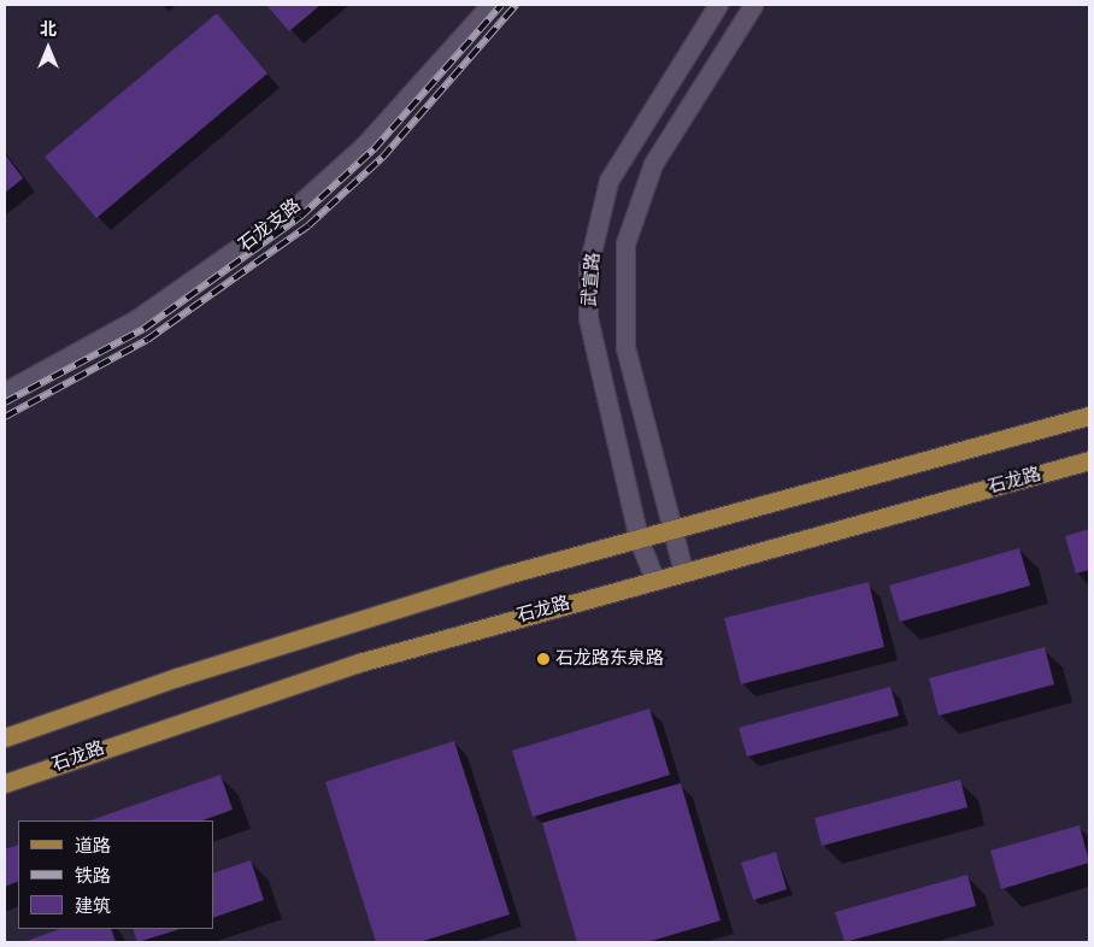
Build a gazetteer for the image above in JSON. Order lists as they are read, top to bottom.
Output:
{
  "streets": {
    "main road": ["石龙路"],
    "street": ["石龙支路", "武宣路"]
  },
  "crossings": [
    ["武宣路", "石龙路"]
  ],
  "places": ["石龙路东泉路"],
  "legend": ["道路", "铁路", "建筑"],
  "north": "top"
}
